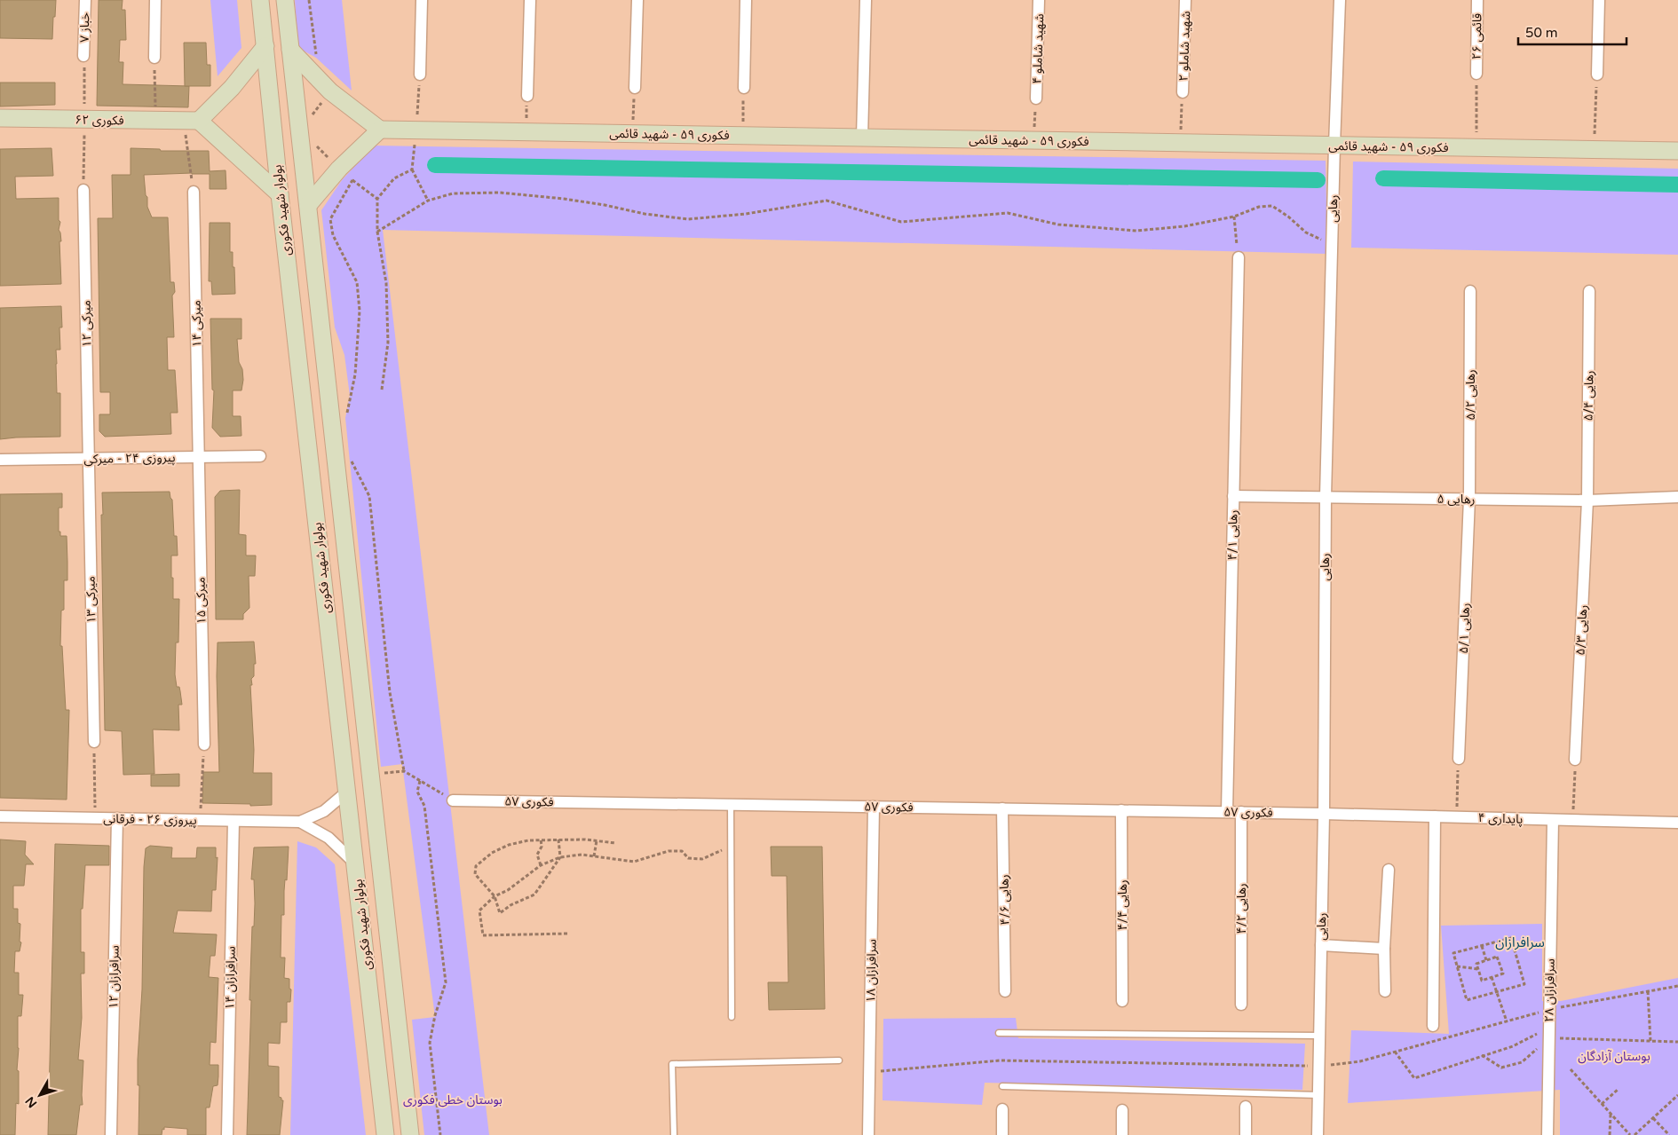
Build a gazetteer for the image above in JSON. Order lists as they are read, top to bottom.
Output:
{
  "streets": {
    "main road": ["فکوری ۶۲", "فکوری ۵۹ - شهید قائمی", "بولوار شهید فکوری"],
    "street": [
      "خباز ۷",
      "قائمی ۲۶",
      "شهید شاملو ۲",
      "شهید شاملو ۴",
      "رهایی",
      "میرکی ۱۲",
      "میرکی ۱۴",
      "رهایی ۵/۲",
      "رهایی ۵/۴",
      "پیروزی ۲۴ - میرکی",
      "رهایی ۵",
      "رهایی ۴/۱",
      "میرکی ۱۳",
      "میرکی ۱۵",
      "رهایی ۵/۱",
      "رهایی ۵/۳",
      "فکوری ۵۷",
      "پایداری ۴",
      "پیروزی ۲۶ - فرقانی",
      "رهایی ۴/۶",
      "رهایی ۴/۴",
      "رهایی ۴/۲",
      "سرافرازان ۱۸",
      "سرافرازان ۱۲",
      "سرافرازان ۱۴",
      "سرافرازان ۲۸"
    ]
  },
  "crossings": [
    ["فکوری ۵۹ - شهید قائمی", "رهایی"],
    ["رهایی", "رهایی ۵"],
    ["رهایی", "فکوری ۵۷"],
    ["رهایی", "پایداری ۴"],
    ["میرکی ۱۲", "پیروزی ۲۴ - میرکی"],
    ["میرکی ۱۲", "میرکی ۱۳"],
    ["میرکی ۱۴", "پیروزی ۲۴ - میرکی"],
    ["میرکی ۱۴", "میرکی ۱۵"],
    ["رهایی ۵/۲", "رهایی ۵"],
    ["رهایی ۵/۲", "رهایی ۵/۱"],
    ["رهایی ۵/۴", "رهایی ۵"],
    ["رهایی ۵/۴", "رهایی ۵/۳"],
    ["پیروزی ۲۴ - میرکی", "میرکی ۱۳"],
    ["پیروزی ۲۴ - میرکی", "میرکی ۱۵"],
    ["رهایی ۵", "رهایی ۴/۱"],
    ["رهایی ۵", "رهایی ۵/۱"],
    ["رهایی ۵", "رهایی ۵/۳"],
    ["رهایی ۴/۱", "فکوری ۵۷"],
    ["فکوری ۵۷", "پایداری ۴"],
    ["فکوری ۵۷", "رهایی ۴/۶"],
    ["فکوری ۵۷", "رهایی ۴/۴"],
    ["فکوری ۵۷", "رهایی ۴/۲"],
    ["فکوری ۵۷", "سرافرازان ۱۸"],
    ["پایداری ۴", "سرافرازان ۲۸"],
    ["پیروزی ۲۶ - فرقانی", "سرافرازان ۱۲"],
    ["پیروزی ۲۶ - فرقانی", "سرافرازان ۱۴"]
  ],
  "districts": ["سرافرازان"],
  "parks": ["بوستان آزادگان", "بوستان خطی فکوری"],
  "scale_bar": "50 m",
  "north": "bottom left"
}
